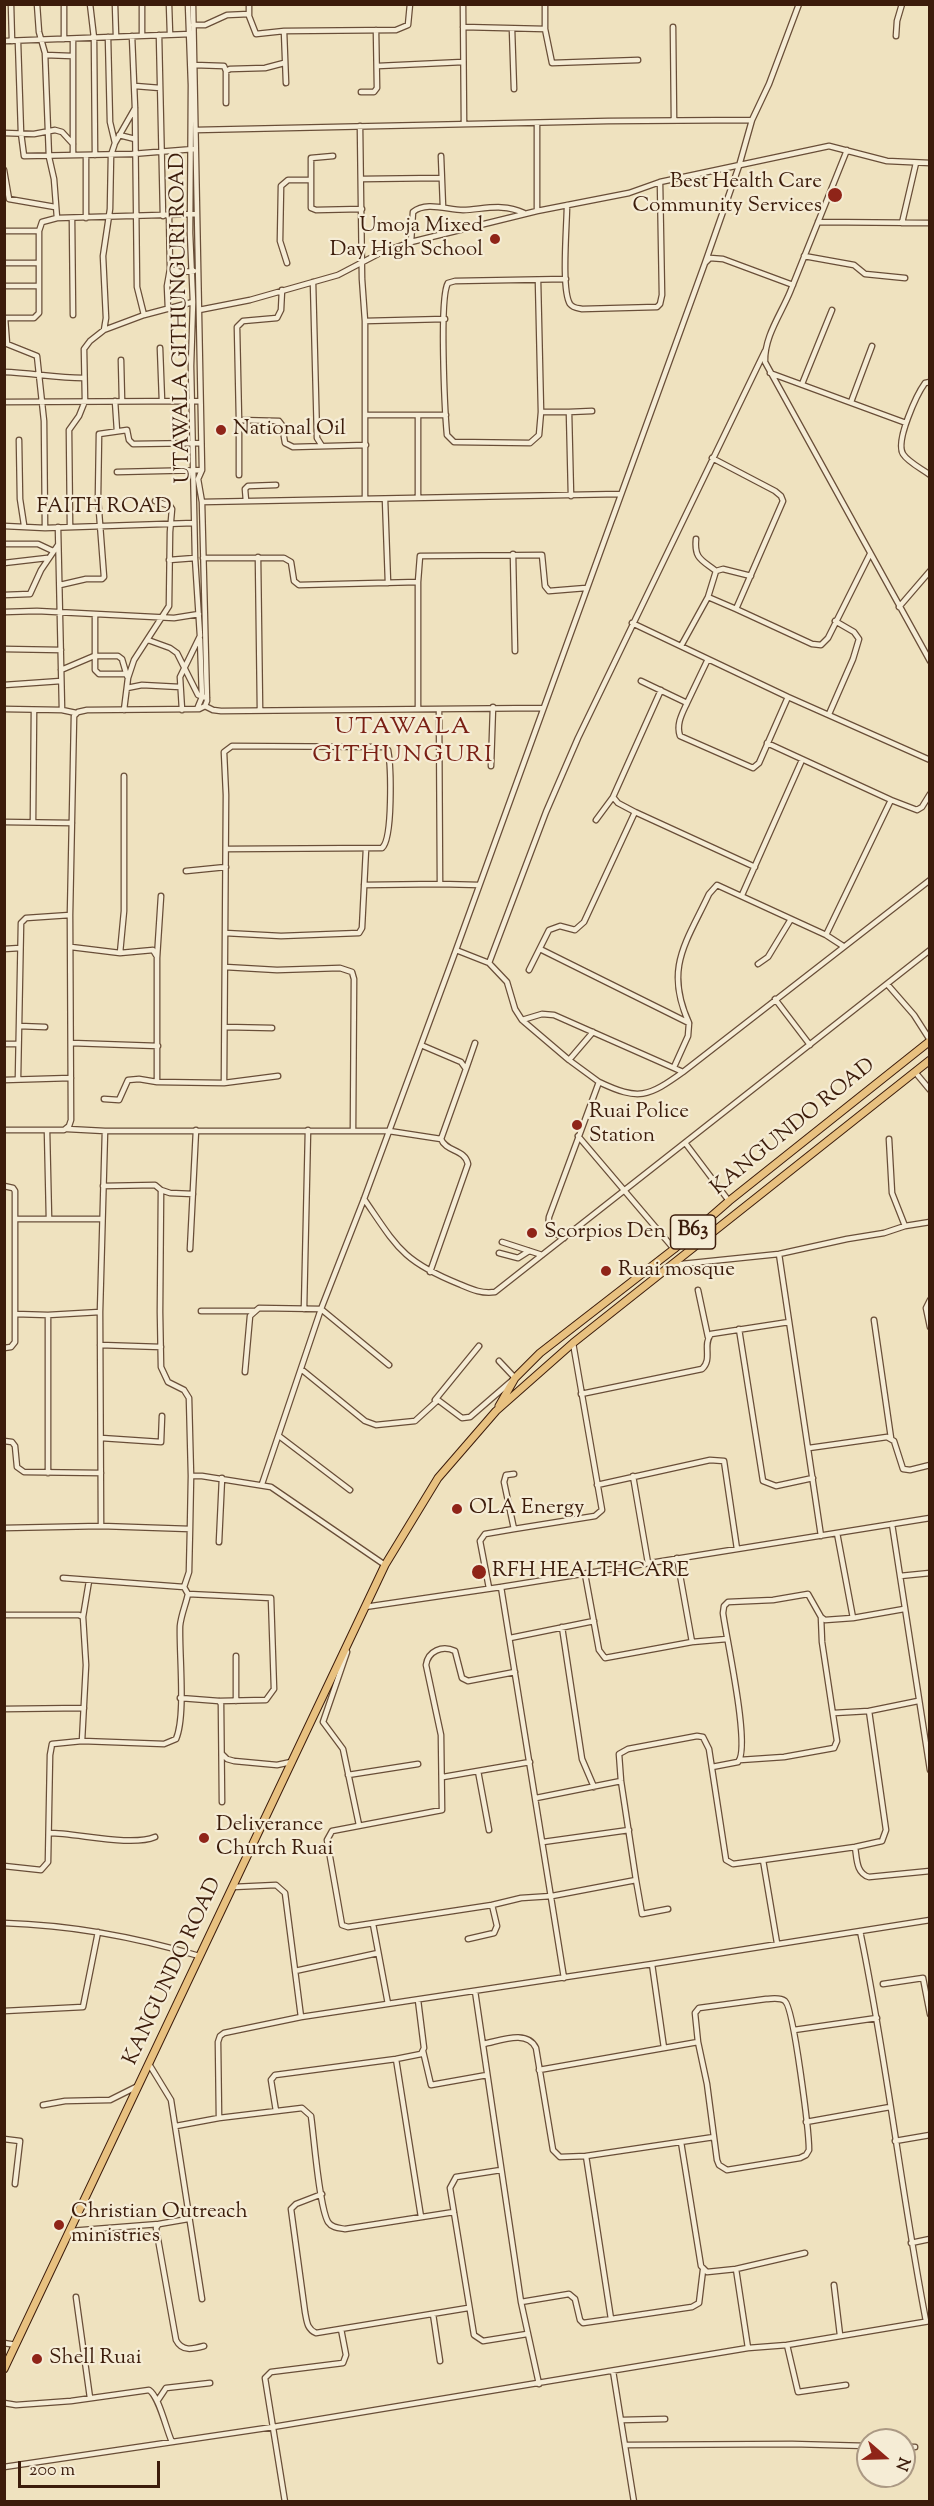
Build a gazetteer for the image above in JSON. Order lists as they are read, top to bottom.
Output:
{
  "streets": {
    "highway": ["KANGUNDO ROAD", "B63"],
    "street": ["UTAWALA GITHUNGURI ROAD", "FAITH ROAD"]
  },
  "districts": ["UTAWALA GITHUNGURI"],
  "places": [
    "Best Health Care Community Services",
    "Umoja Mixed Day High School",
    "National Oil",
    "Ruai Police Station",
    "Scorpios Den",
    "Ruai mosque",
    "OLA Energy",
    "RFH HEALTHCARE",
    "Deliverance Church Ruai",
    "Christian Outreach ministries",
    "Shell Ruai"
  ],
  "scale_bar": "200 m",
  "north": "right"
}
